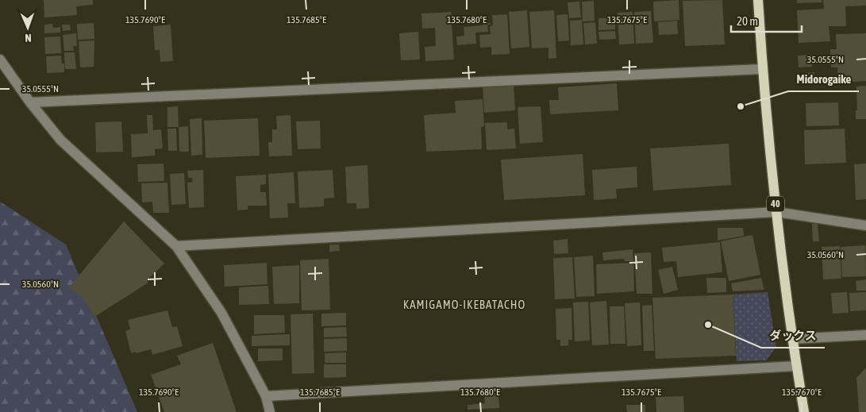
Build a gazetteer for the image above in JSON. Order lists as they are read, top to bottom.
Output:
{
  "streets": {
    "main road": ["40"]
  },
  "districts": ["KAMIGAMO-IKEBATACHO"],
  "places": ["Midorogaike", "ダックス"],
  "scale_bar": "20 m",
  "north": "bottom",
  "coordinates": [
    "135.7690°E",
    "135.7685°E",
    "135.7680°E",
    "135.7675°E",
    "35.0555°N",
    "35.0560°N",
    "135.7670°E"
  ]
}
